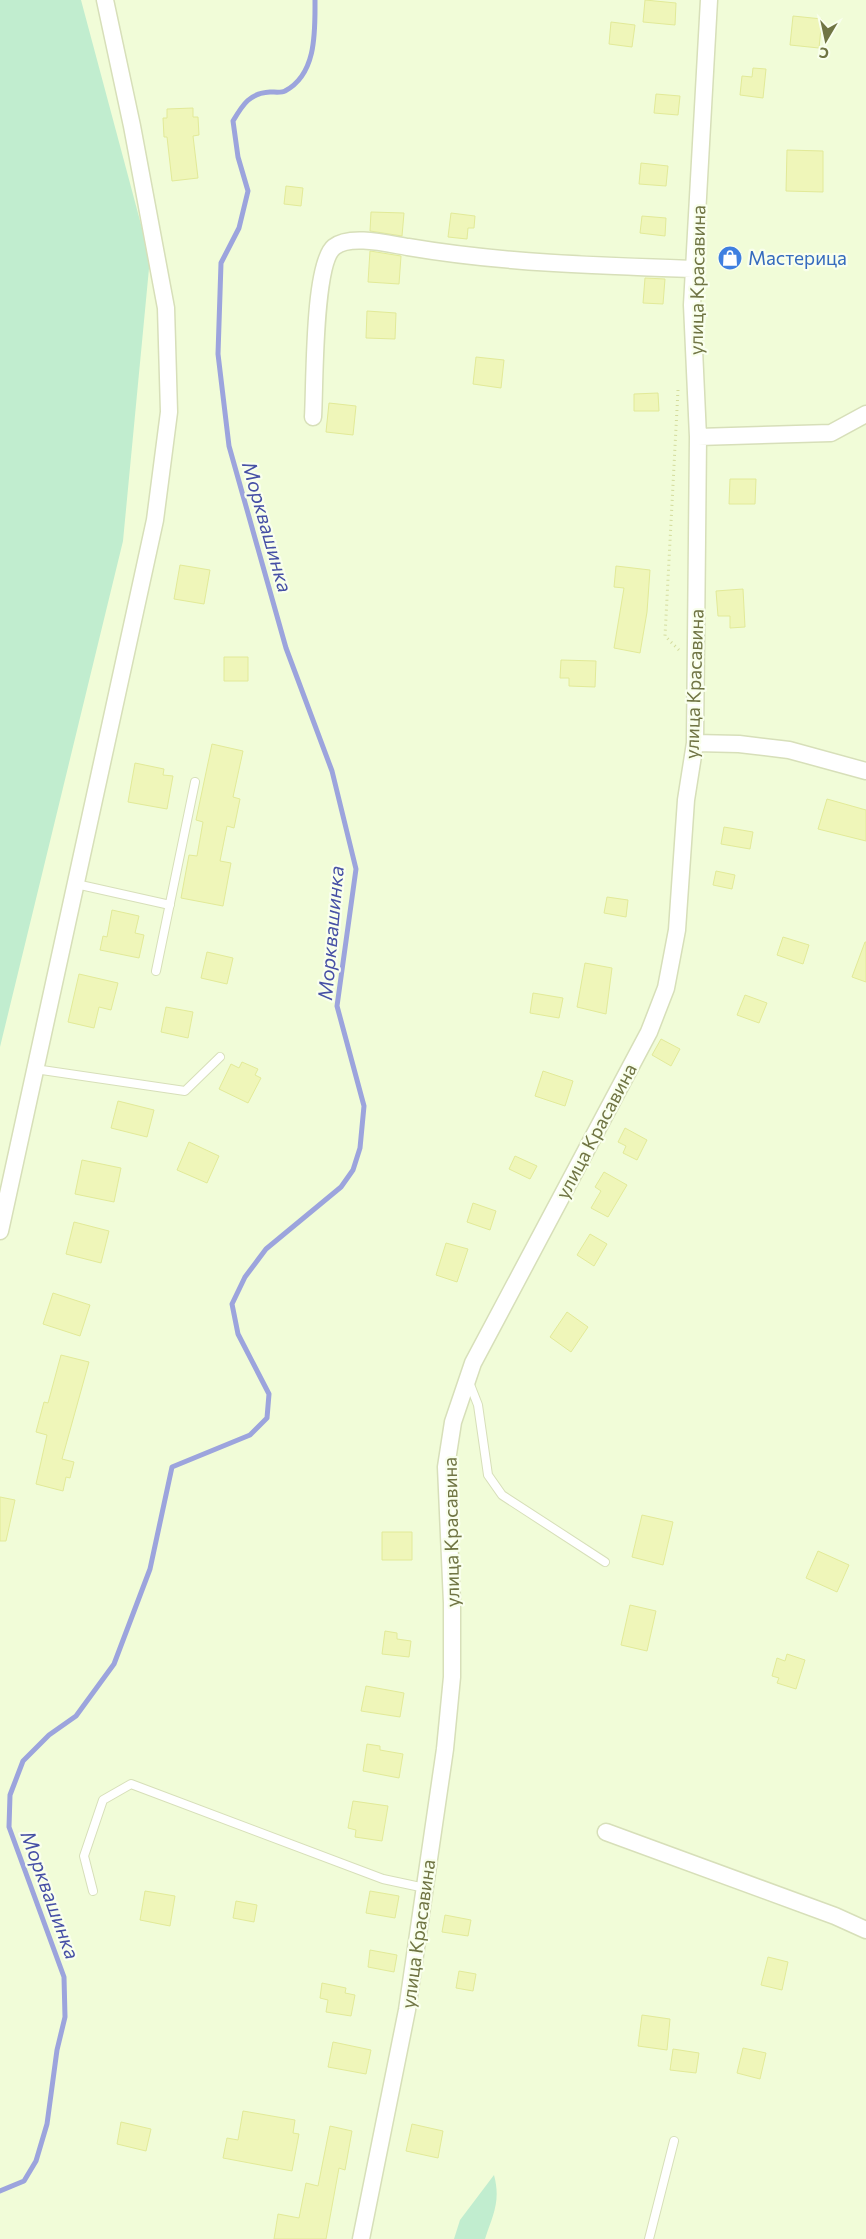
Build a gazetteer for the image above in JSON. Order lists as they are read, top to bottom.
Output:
{
  "streets": {
    "street": ["улица Красавина"]
  },
  "water": ["Морквашинка"],
  "places": {
    "shop": ["Мастерица"]
  },
  "north": "bottom"
}
